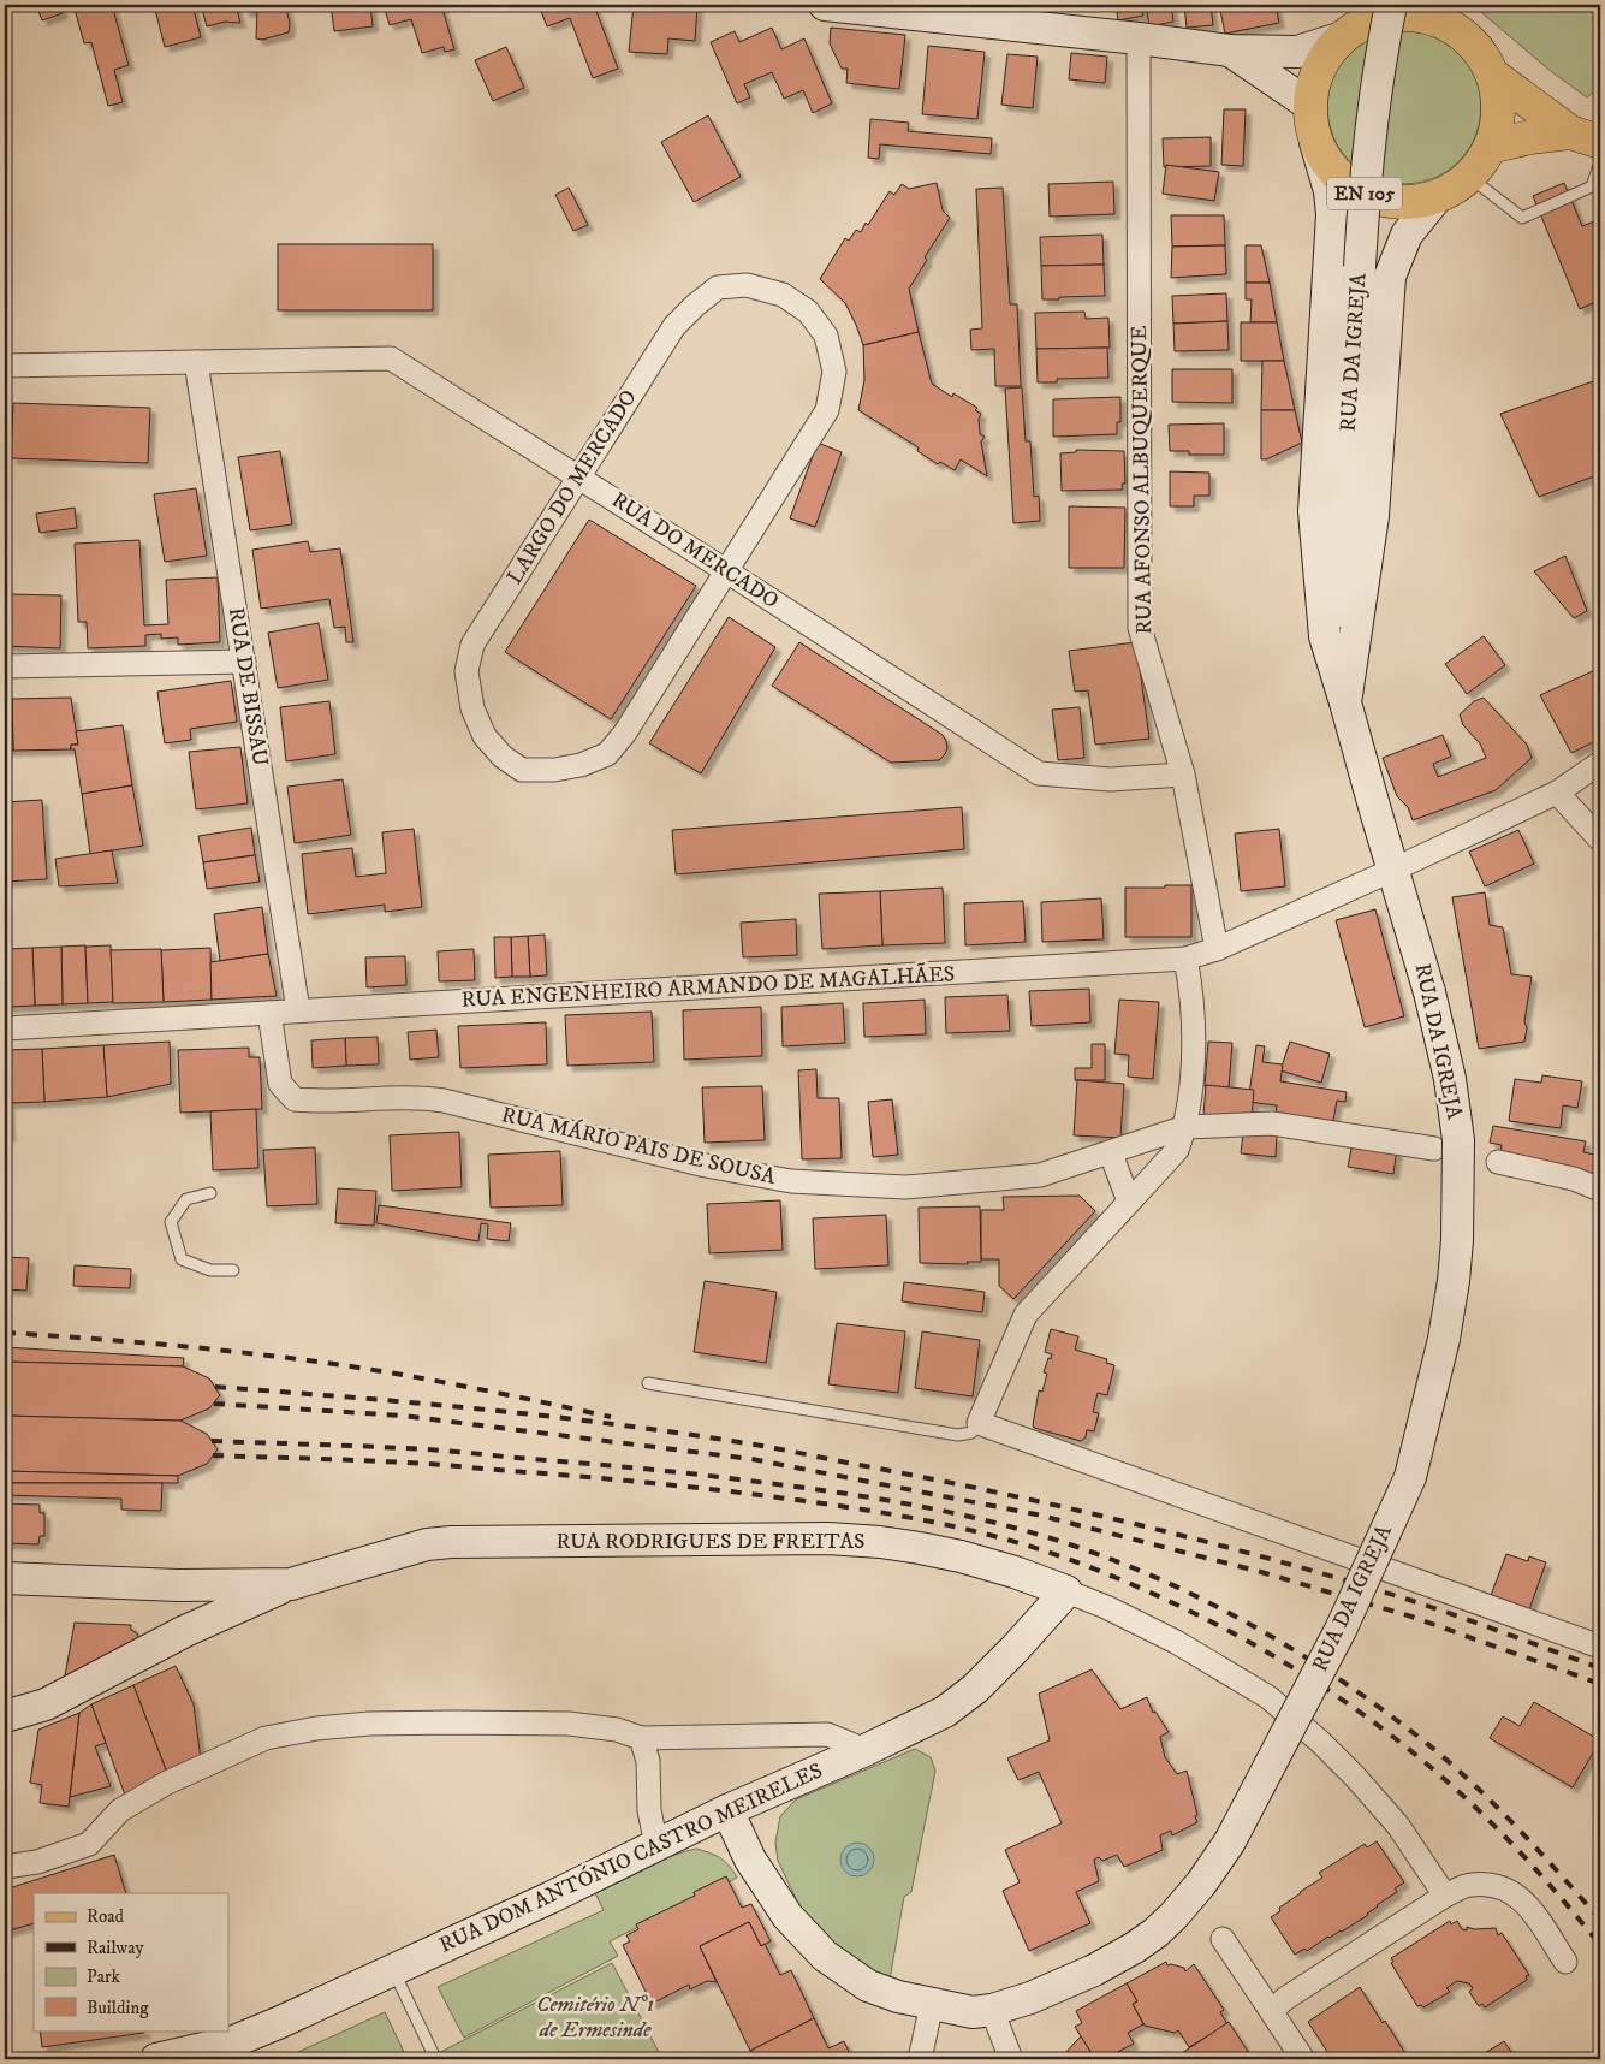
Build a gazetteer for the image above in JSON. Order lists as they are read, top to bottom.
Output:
{
  "streets": {
    "main road": [
      "EN 105",
      "RUA DA IGREJA",
      "RUA RODRIGUES DE FREITAS",
      "RUA DOM ANTÓNIO CASTRO MEIRELES"
    ],
    "street": [
      "RUA AFONSO ALBUQUERQUE",
      "LARGO DO MERCADO",
      "RUA DO MERCADO",
      "RUA DE BISSAU",
      "RUA ENGENHEIRO ARMANDO DE MAGALHÃES",
      "RUA MÁRIO PAIS DE SOUSA"
    ]
  },
  "crossings": [
    ["EN 105", "RUA DA IGREJA"],
    ["EN 105", "RUA AFONSO ALBUQUERQUE"],
    ["RUA DA IGREJA", "RUA ENGENHEIRO ARMANDO DE MAGALHÃES"],
    ["RUA DA IGREJA", "RUA DOM ANTÓNIO CASTRO MEIRELES"],
    ["RUA AFONSO ALBUQUERQUE", "RUA DO MERCADO"],
    ["RUA AFONSO ALBUQUERQUE", "RUA ENGENHEIRO ARMANDO DE MAGALHÃES"],
    ["LARGO DO MERCADO", "RUA DO MERCADO"],
    ["RUA DO MERCADO", "RUA DE BISSAU"],
    ["RUA DE BISSAU", "RUA ENGENHEIRO ARMANDO DE MAGALHÃES"],
    ["RUA ENGENHEIRO ARMANDO DE MAGALHÃES", "RUA MÁRIO PAIS DE SOUSA"],
    ["RUA RODRIGUES DE FREITAS", "RUA DOM ANTÓNIO CASTRO MEIRELES"]
  ],
  "parks": ["Cemitério Nº1 de Ermesinde"],
  "legend": [
    "Road",
    "Railway",
    "Park",
    "Building"
  ]
}
